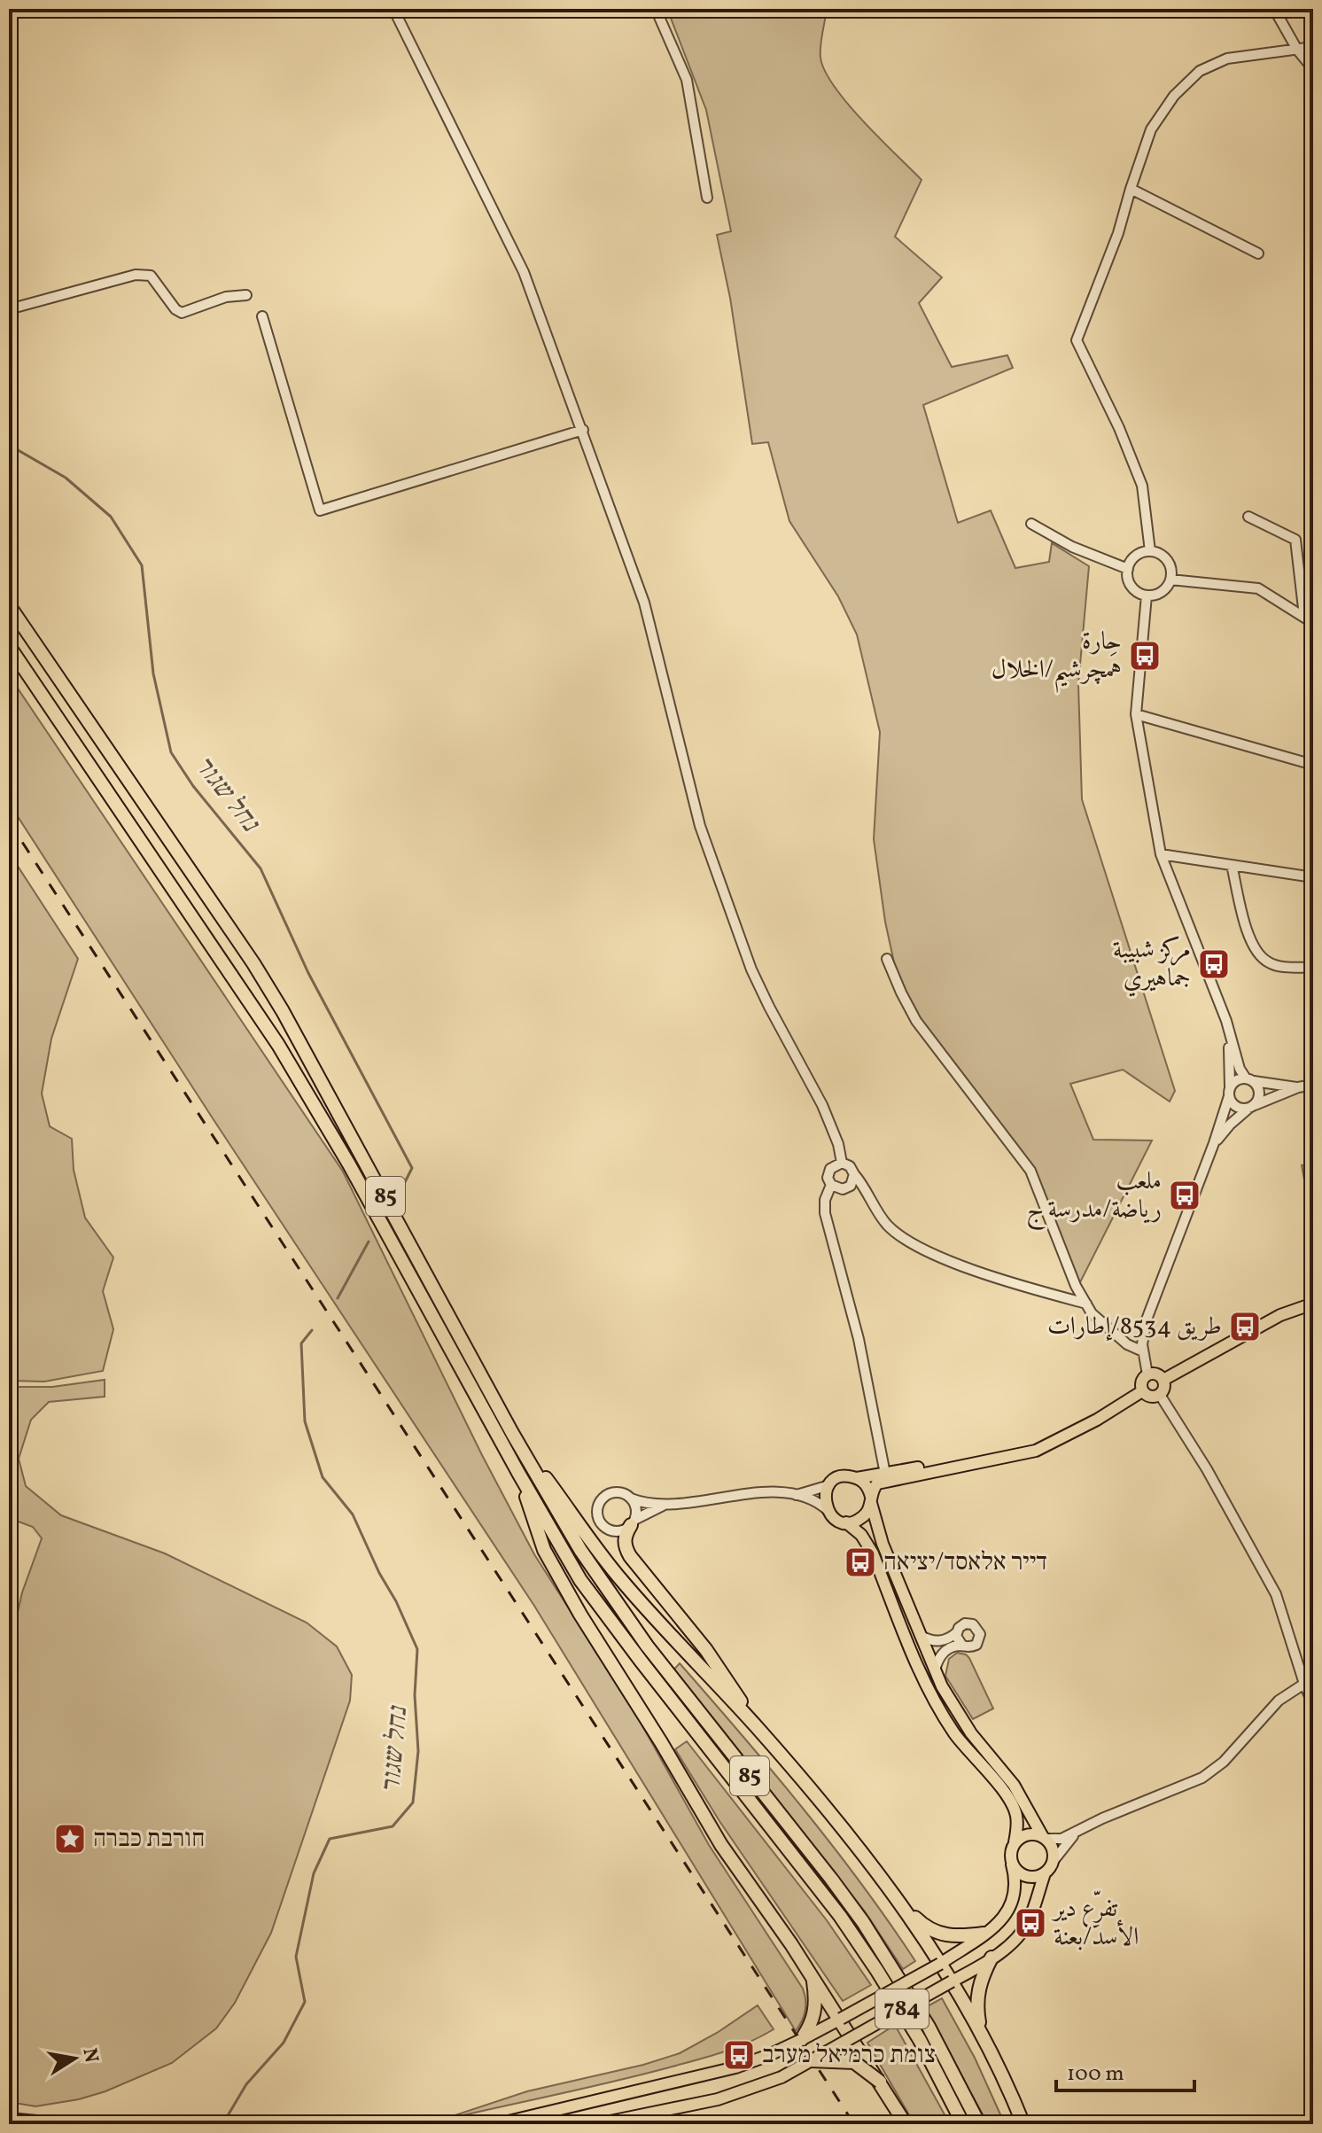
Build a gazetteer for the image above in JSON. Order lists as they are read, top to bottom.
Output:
{
  "streets": {
    "highway": ["85"],
    "main road": ["784"]
  },
  "water": ["נחל שגור"],
  "places": {
    "bus stop": [
      "حارة هَمچرشيم/الخلال",
      "مركز شبيبة جماهيري",
      "ملعب رياضة/مدرسة ج",
      "طريق 8534/إطارات",
      "דייר אלאסד/יציאה",
      "تفرّع دير الأسد/بعنة",
      "צומת כרמיאל מערב"
    ],
    "place": ["חורבת כברה"]
  },
  "scale_bar": "100 m",
  "north": "right"
}
